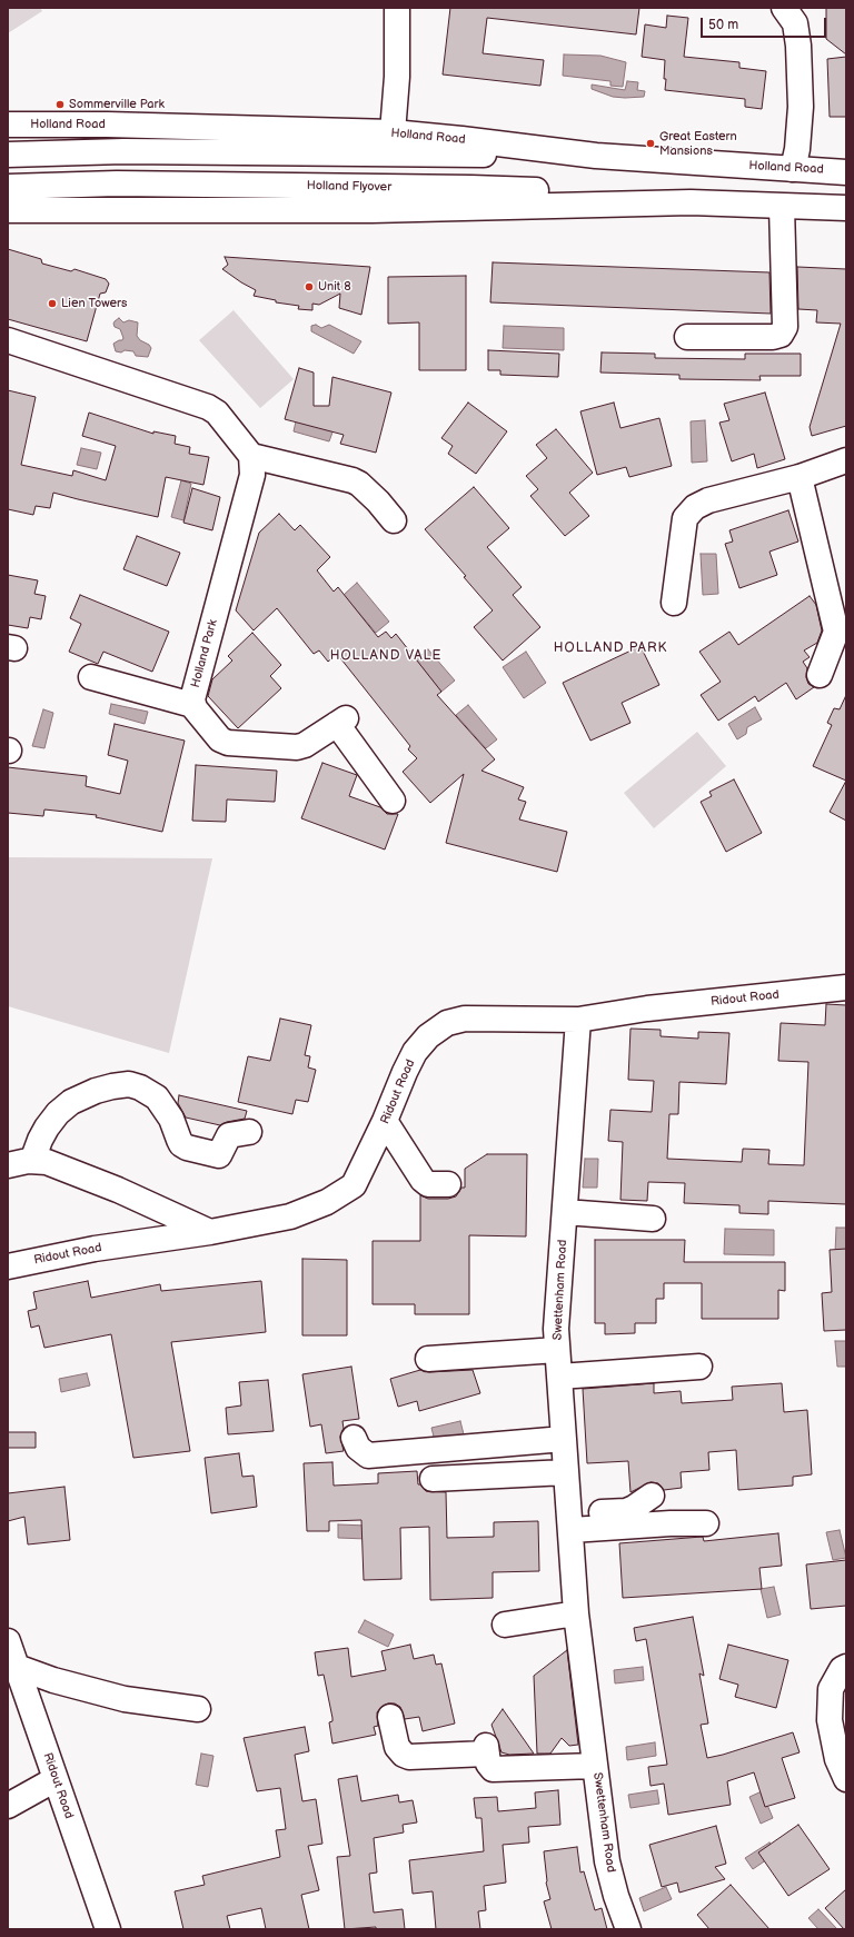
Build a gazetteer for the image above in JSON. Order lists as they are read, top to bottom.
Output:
{
  "streets": {
    "street": [
      "Holland Road",
      "Holland Flyover",
      "Holland Park",
      "Ridout Road",
      "Swettenham Road"
    ]
  },
  "crossings": [
    ["Ridout Road", "Swettenham Road"]
  ],
  "districts": ["HOLLAND PARK", "HOLLAND VALE"],
  "places": [
    "Sommerville Park",
    "Great Eastern Mansions",
    "Unit 8",
    "Lien Towers"
  ],
  "scale_bar": "50 m"
}
